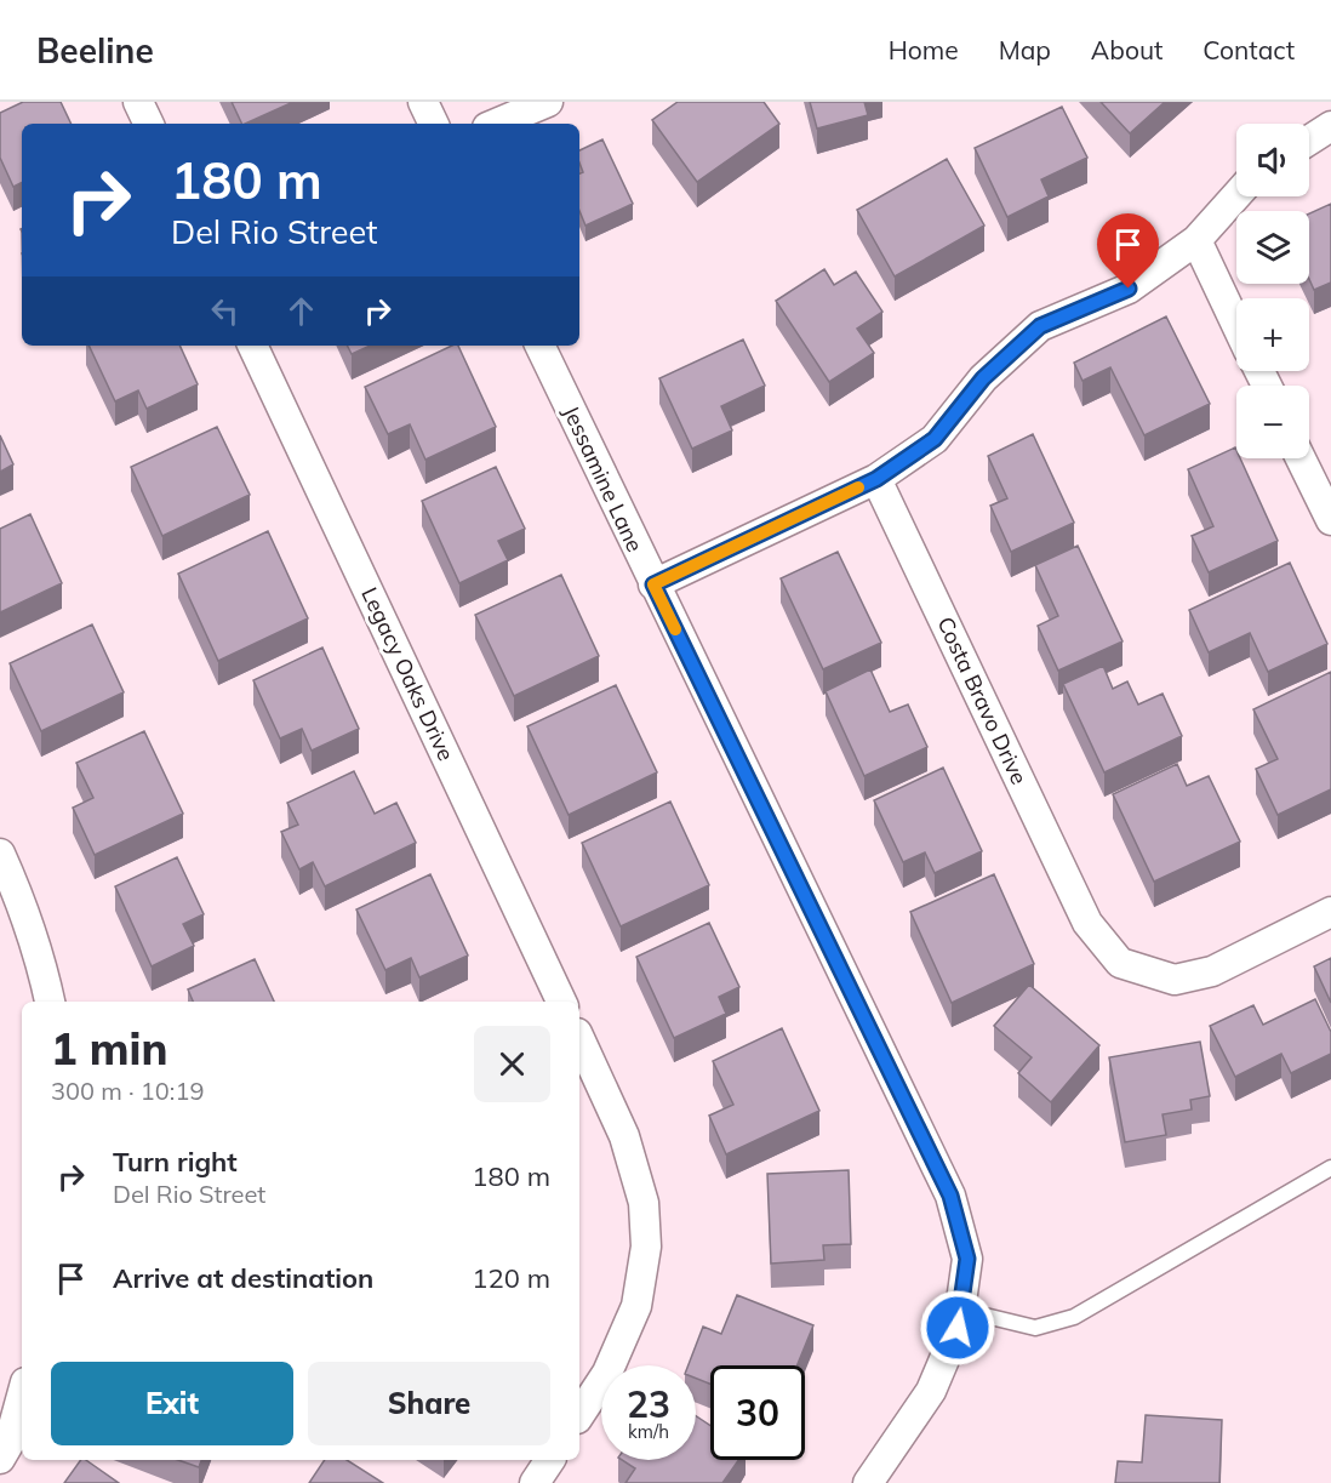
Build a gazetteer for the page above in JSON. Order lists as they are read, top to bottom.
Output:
{
  "streets": {
    "street": ["Jessamine Lane", "Legacy Oaks Drive", "Costa Bravo Drive"]
  },
  "page": {
    "header": "Beeline",
    "nav": [
      "Home",
      "Map",
      "About",
      "Contact"
    ],
    "map_buttons": ["+", "−"],
    "turn": ["180 m", "Del Rio Street"],
    "heading": ["1 min", "300 m · 10:19"],
    "list": [
      {
        "name": "Turn right",
        "note": "Del Rio Street",
        "value": "180 m"
      },
      {
        "name": "Arrive at destination",
        "value": "120 m"
      }
    ],
    "buttons": ["Exit", "Share"],
    "speed": "23 km/h",
    "limit": "30"
  }
}
